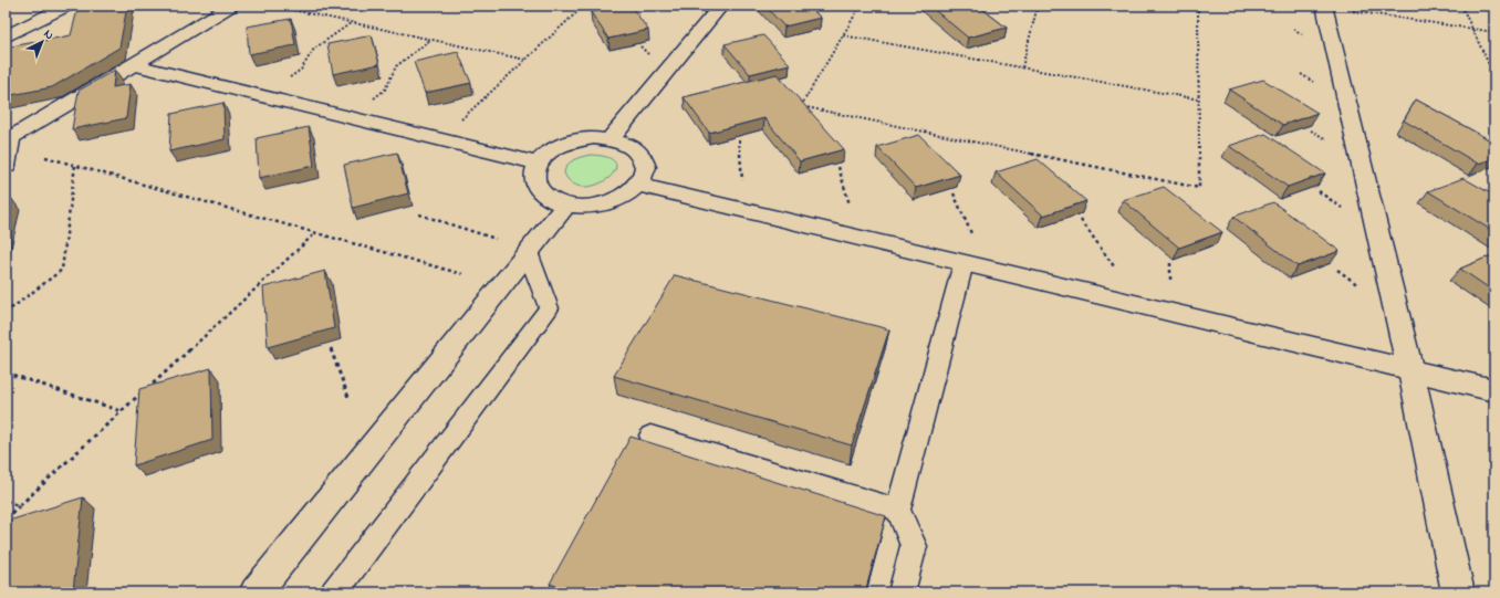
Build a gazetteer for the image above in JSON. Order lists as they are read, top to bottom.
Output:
{
  "north": "top right"
}
